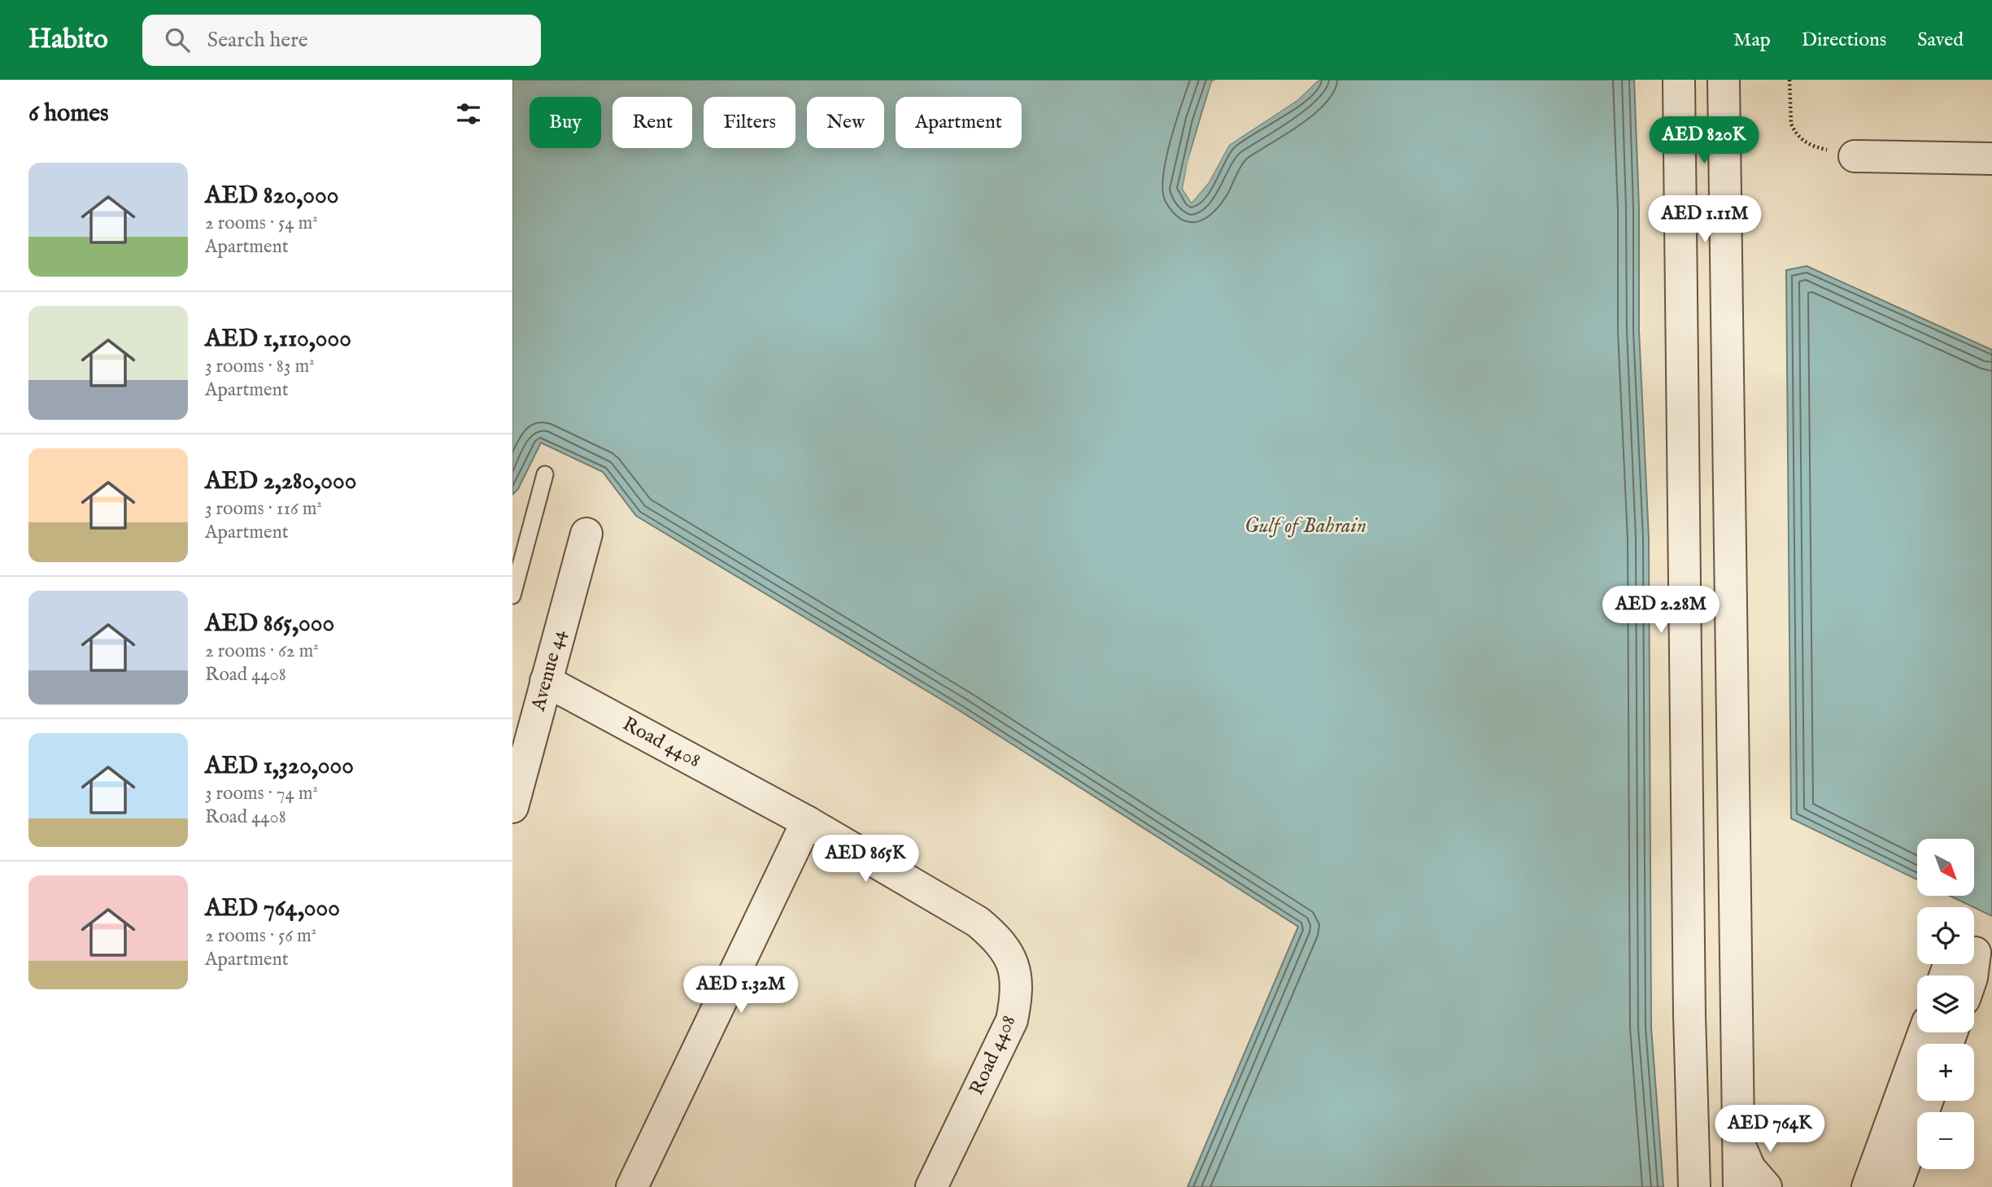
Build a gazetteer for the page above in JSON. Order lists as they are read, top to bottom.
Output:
{
  "streets": {
    "street": ["Avenue 44", "Road 4408"]
  },
  "crossings": [
    ["Avenue 44", "Road 4408"]
  ],
  "water": ["Gulf of Bahrain"],
  "north": "bottom right",
  "page": {
    "header": "Habito",
    "search": "Search here",
    "nav": ["Map", "Directions", "Saved"],
    "heading": "6 homes",
    "chip": [
      "Buy",
      "Rent",
      "Filters",
      "New",
      "Apartment"
    ],
    "price": [
      "AED 820K",
      "AED 1.11M",
      "AED 2.28M",
      "AED 865K",
      "AED 1.32M",
      "AED 764K"
    ],
    "list": [
      {
        "name": "AED 820,000",
        "note": "2 rooms · 54 m² · Apartment"
      },
      {
        "name": "AED 1,110,000",
        "note": "3 rooms · 83 m² · Apartment"
      },
      {
        "name": "AED 2,280,000",
        "note": "3 rooms · 116 m² · Apartment"
      },
      {
        "name": "AED 865,000",
        "note": "2 rooms · 62 m² · Road 4408"
      },
      {
        "name": "AED 1,320,000",
        "note": "3 rooms · 74 m² · Road 4408"
      },
      {
        "name": "AED 764,000",
        "note": "2 rooms · 56 m² · Apartment"
      }
    ],
    "map_buttons": ["+", "−"]
  }
}
